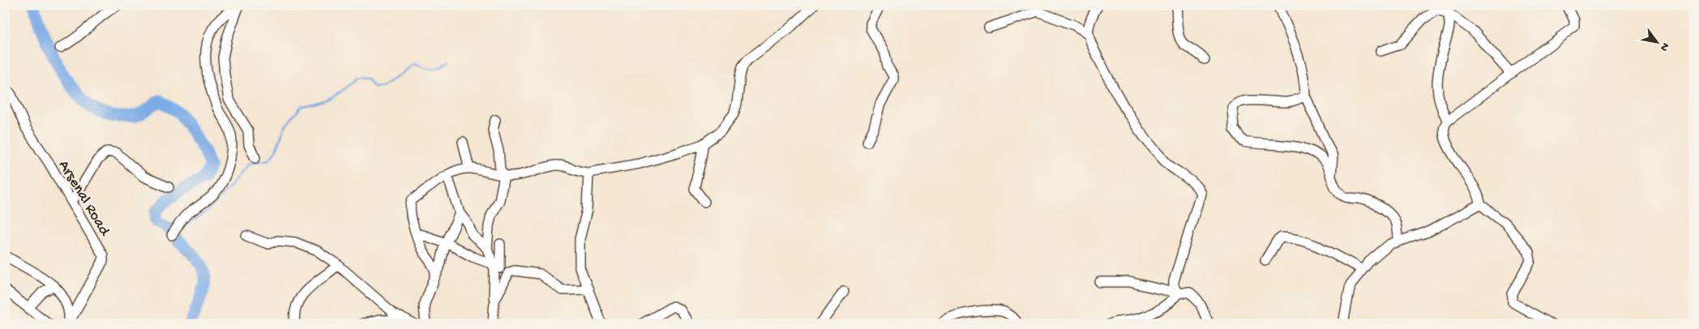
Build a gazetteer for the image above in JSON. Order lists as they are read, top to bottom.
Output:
{
  "streets": {
    "street": ["Arsenal Road"]
  },
  "north": "bottom right"
}
